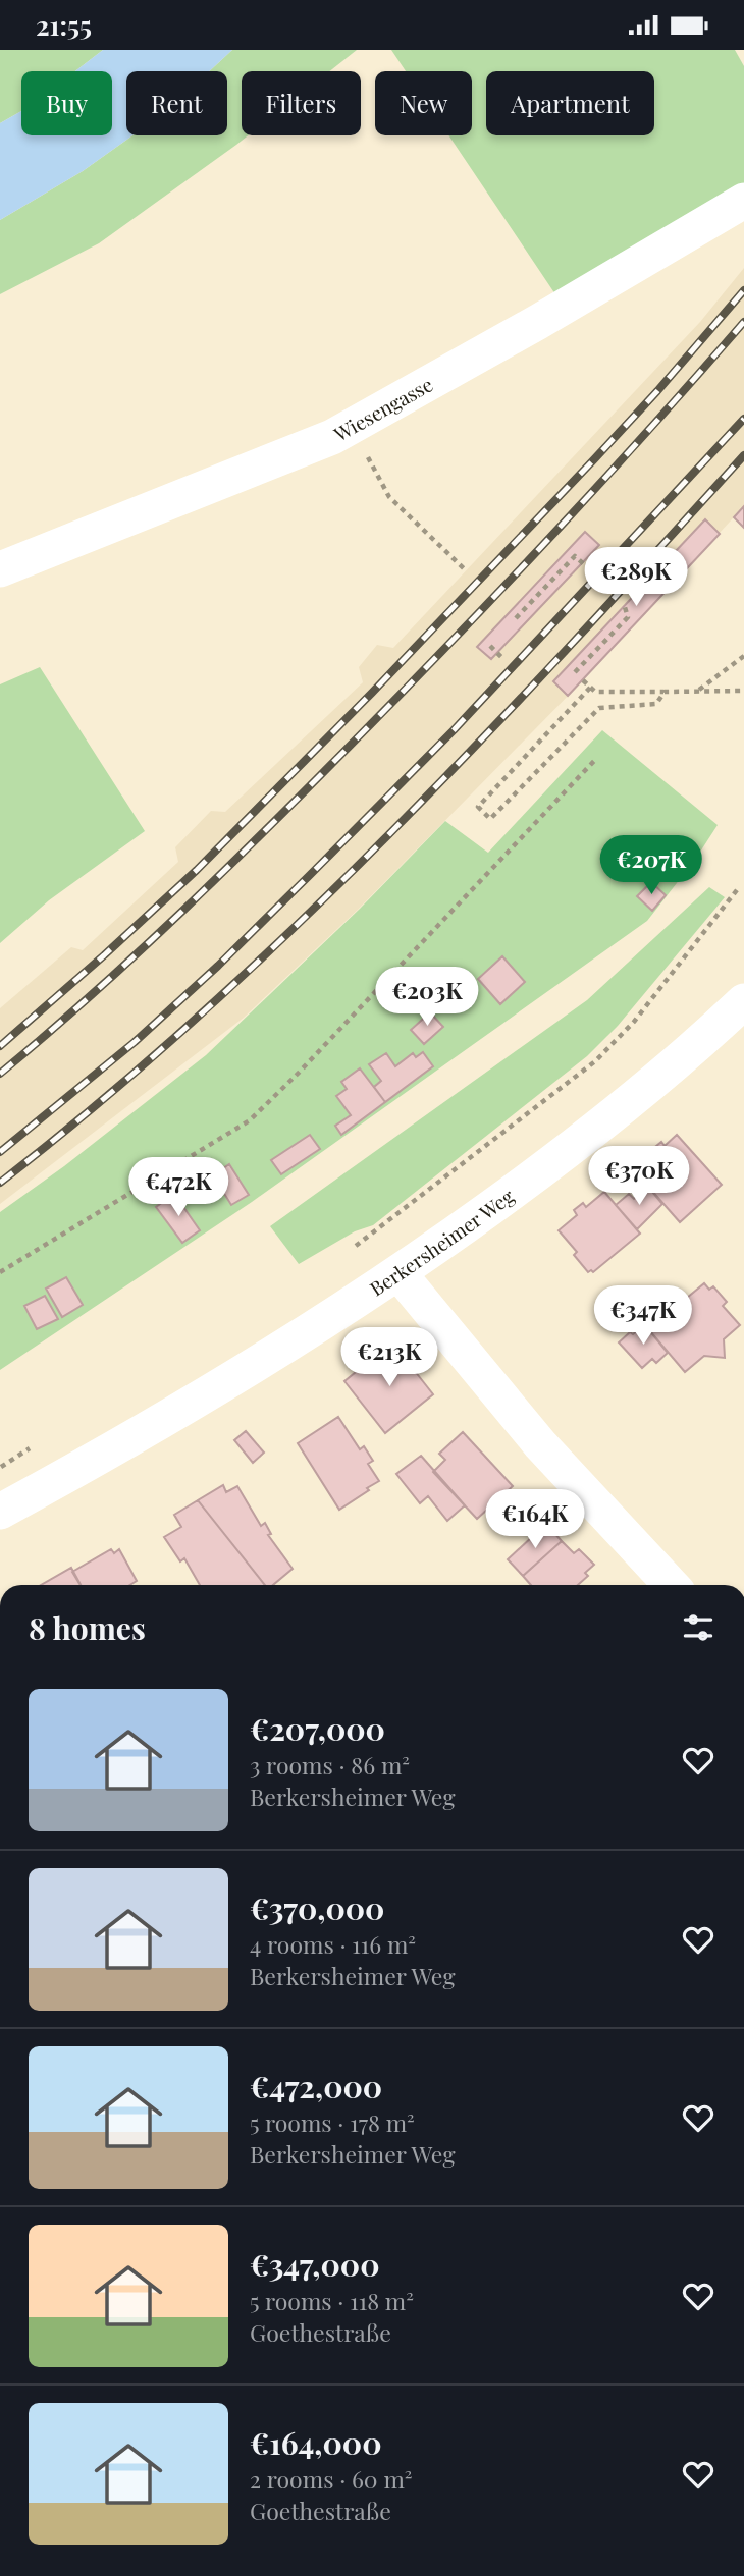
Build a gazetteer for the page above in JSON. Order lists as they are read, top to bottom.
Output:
{
  "streets": {
    "street": ["Wiesengasse", "Berkersheimer Weg"]
  },
  "page": {
    "status": "21:55",
    "chip": [
      "Buy",
      "Rent",
      "Filters",
      "New",
      "Apartment"
    ],
    "price": [
      "€289K",
      "€207K",
      "€203K",
      "€370K",
      "€472K",
      "€347K",
      "€213K",
      "€164K"
    ],
    "heading": "8 homes",
    "list": [
      {
        "name": "€207,000",
        "note": "3 rooms · 86 m² · Berkersheimer Weg"
      },
      {
        "name": "€370,000",
        "note": "4 rooms · 116 m² · Berkersheimer Weg"
      },
      {
        "name": "€472,000",
        "note": "5 rooms · 178 m² · Berkersheimer Weg"
      },
      {
        "name": "€347,000",
        "note": "5 rooms · 118 m² · Goethestraße"
      },
      {
        "name": "€164,000",
        "note": "2 rooms · 60 m² · Goethestraße"
      }
    ]
  }
}
